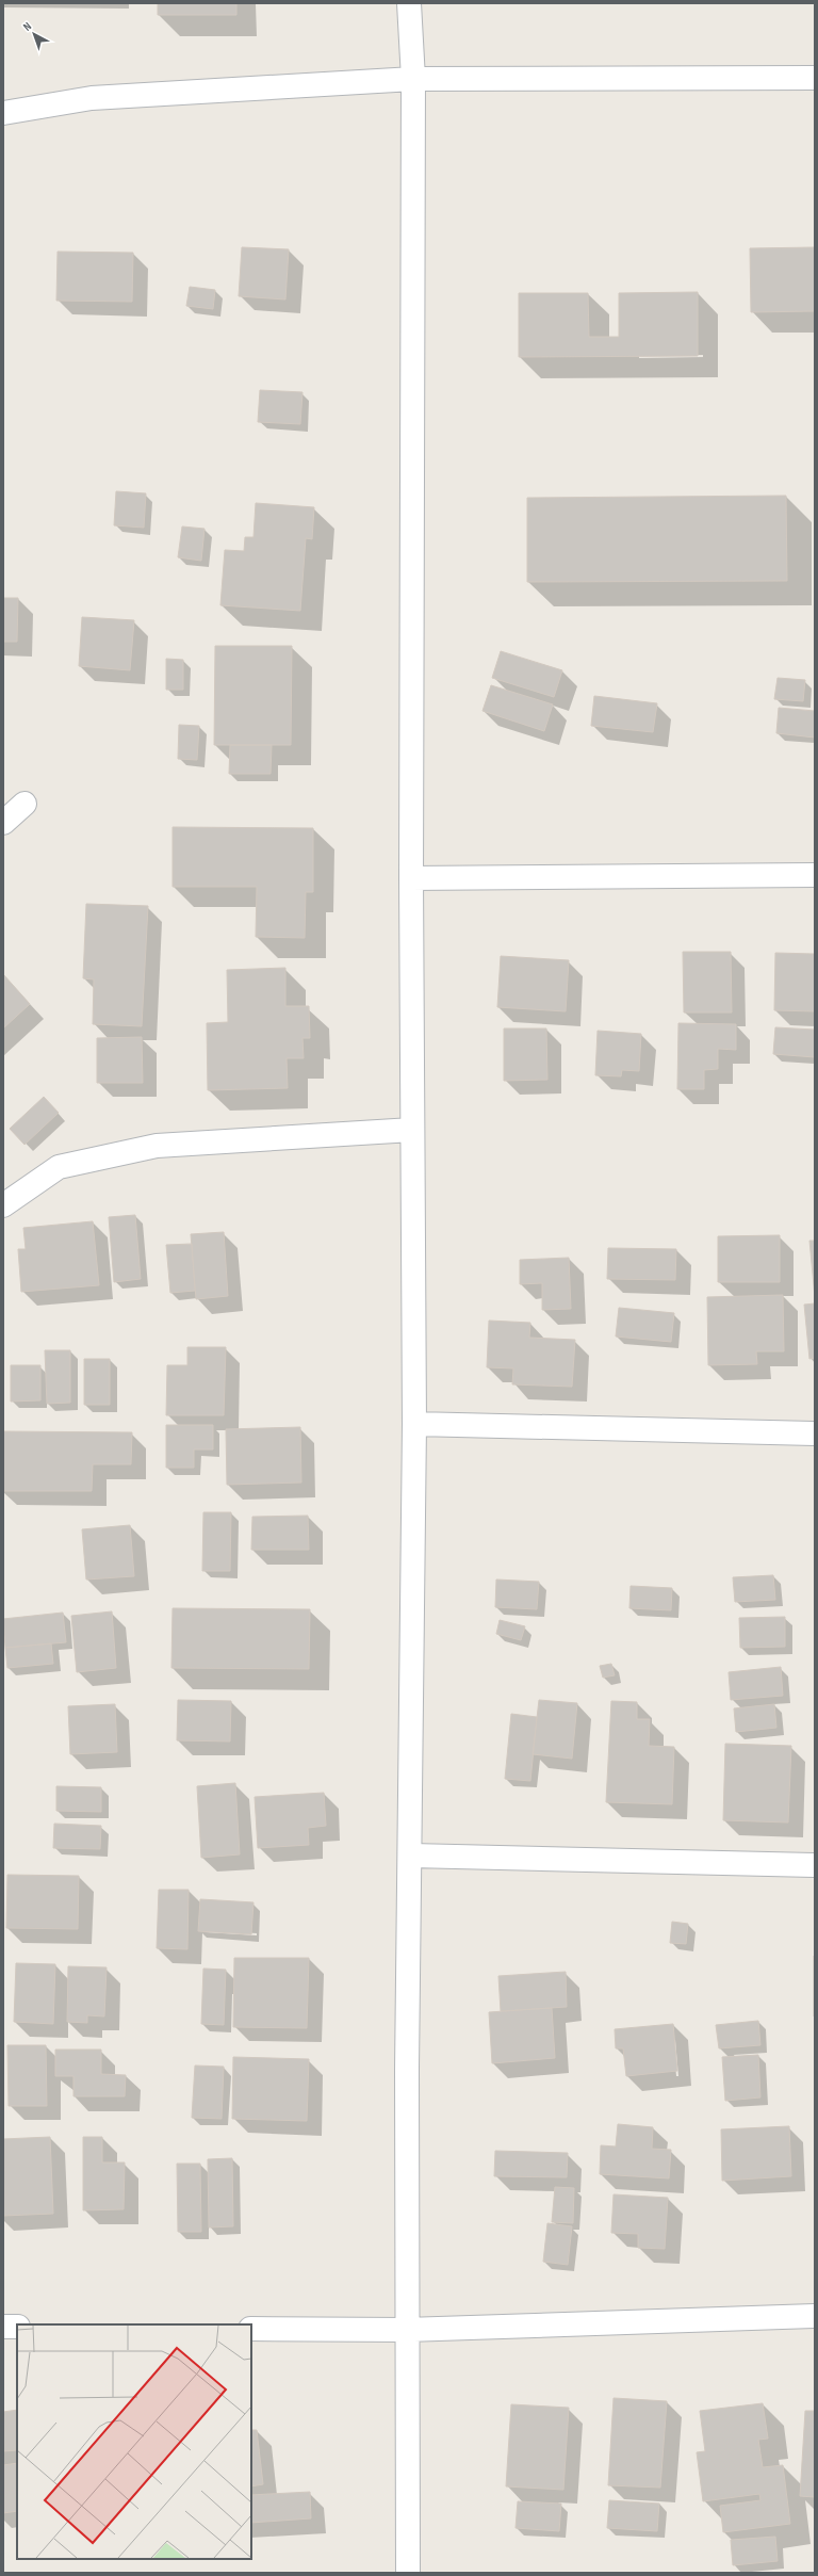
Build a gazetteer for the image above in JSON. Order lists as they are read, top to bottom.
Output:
{
  "north": "top left"
}
